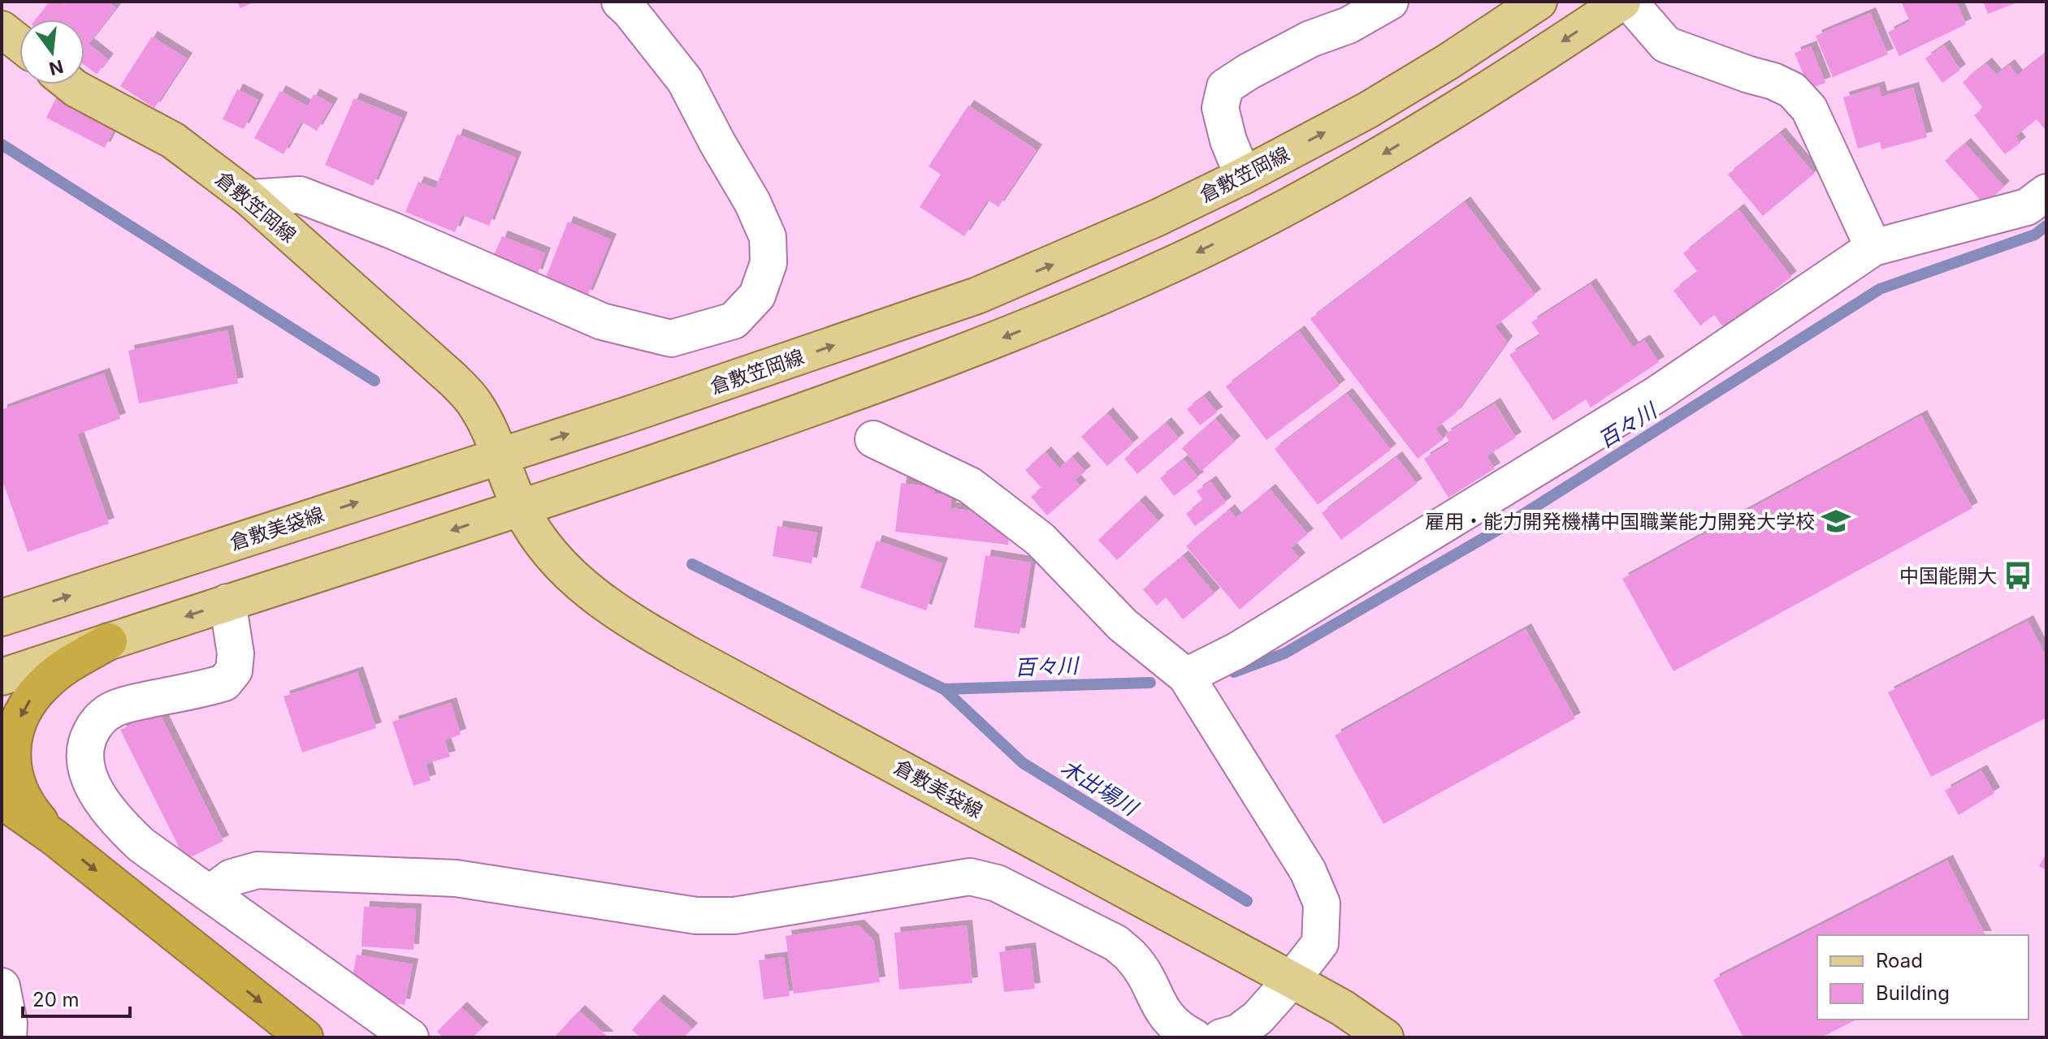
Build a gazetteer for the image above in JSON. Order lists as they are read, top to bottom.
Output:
{
  "streets": {
    "main road": ["倉敷笠岡線", "倉敷美袋線"]
  },
  "crossings": [
    ["倉敷笠岡線", "倉敷美袋線"]
  ],
  "water": ["百々川", "木出場川"],
  "places": {
    "school or university": ["雇用・能力開発機構中国職業能力開発大学校"],
    "bus stop": ["中国能開大"]
  },
  "legend": ["Road", "Building"],
  "scale_bar": "20 m",
  "north": "bottom"
}
